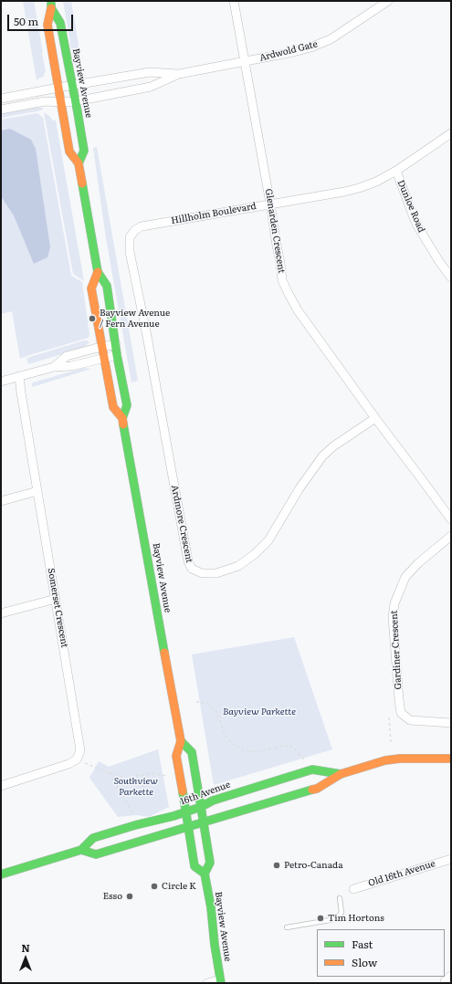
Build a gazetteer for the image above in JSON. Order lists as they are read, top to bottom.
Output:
{
  "streets": {
    "main road": ["Bayview Avenue", "16th Avenue"],
    "street": [
      "Ardwold Gate",
      "Dunloe Road",
      "Hillholm Boulevard",
      "Glenarden Crescent",
      "Ardmore Crescent",
      "Somerset Crescent",
      "Gardiner Crescent",
      "Old 16th Avenue"
    ]
  },
  "crossings": [
    ["Ardwold Gate", "Bayview Avenue"],
    ["Ardwold Gate", "Glenarden Crescent"],
    ["Bayview Avenue", "16th Avenue"],
    ["Dunloe Road", "Hillholm Boulevard"],
    ["Hillholm Boulevard", "Glenarden Crescent"],
    ["Hillholm Boulevard", "Ardmore Crescent"],
    ["Glenarden Crescent", "Ardmore Crescent"]
  ],
  "parks": ["Bayview Parkette", "Southview Parkette"],
  "places": [
    "Bayview Avenue / Fern Avenue",
    "Petro-Canada",
    "Circle K",
    "Esso",
    "Tim Hortons"
  ],
  "legend": ["Fast", "Slow"],
  "scale_bar": "50 m",
  "north": "top"
}
